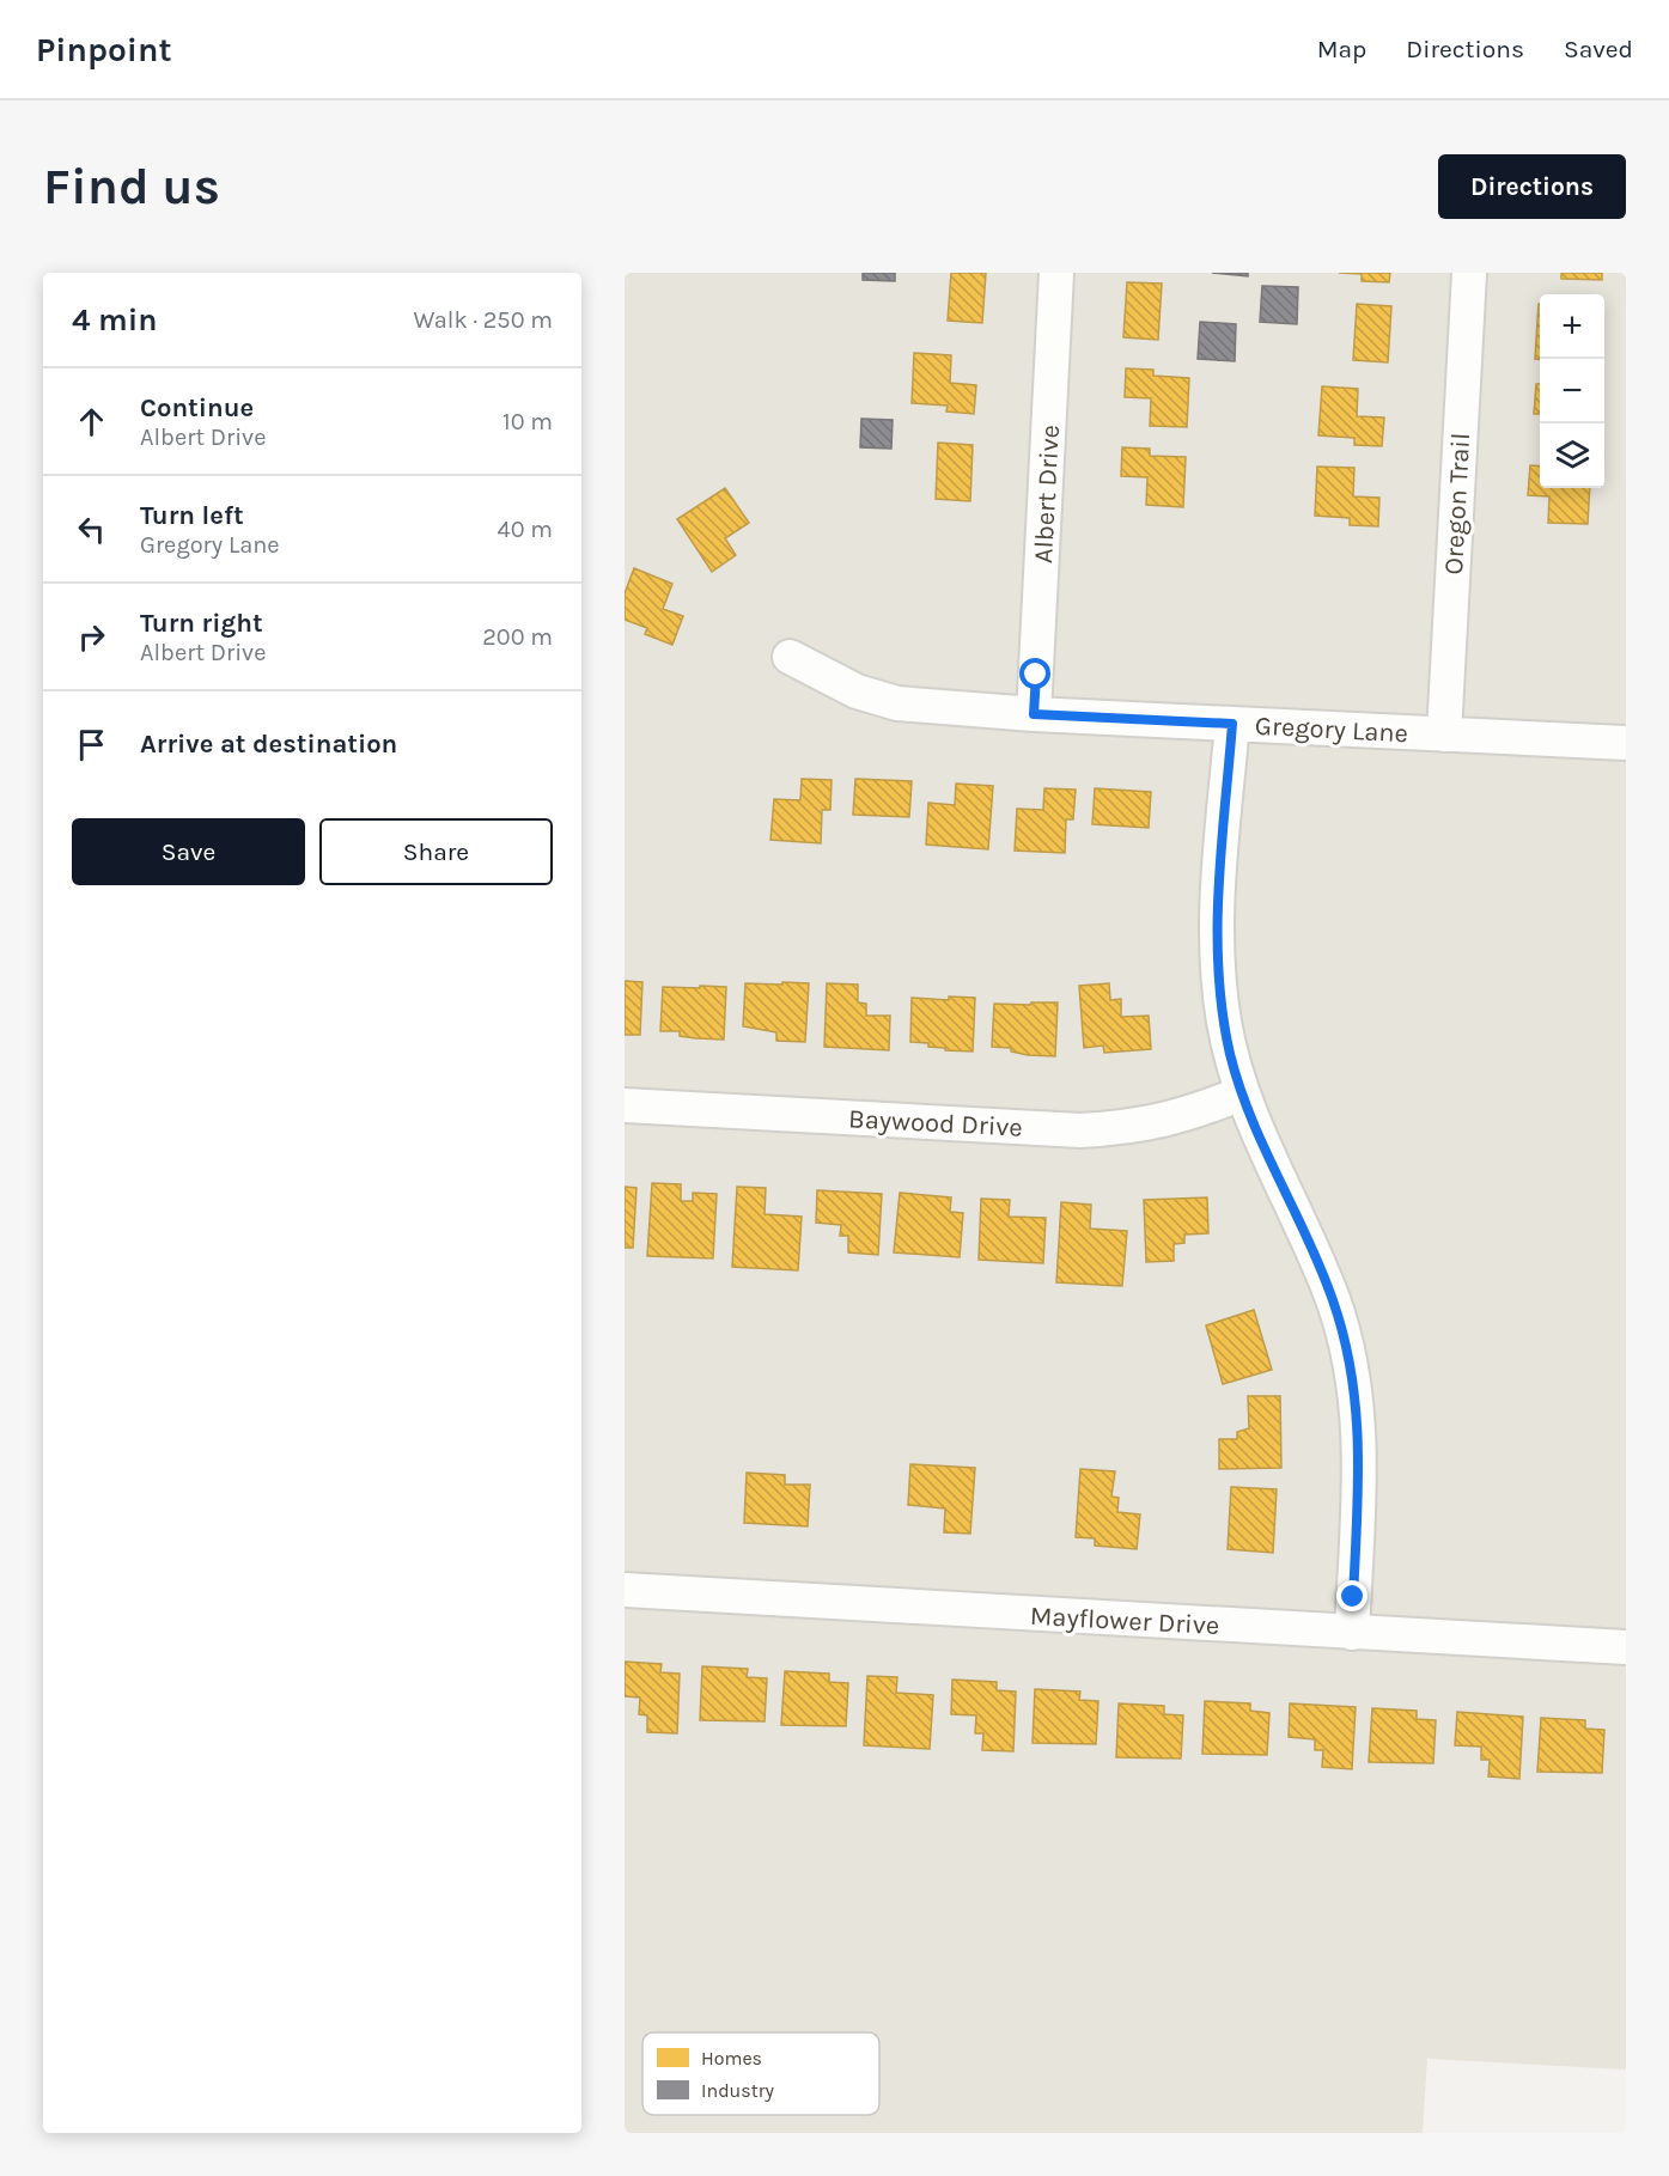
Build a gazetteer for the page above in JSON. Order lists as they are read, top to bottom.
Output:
{
  "streets": {
    "street": [
      "Albert Drive",
      "Oregon Trail",
      "Gregory Lane",
      "Baywood Drive",
      "Mayflower Drive"
    ]
  },
  "crossings": [
    ["Albert Drive", "Gregory Lane"],
    ["Oregon Trail", "Gregory Lane"]
  ],
  "legend": ["Homes", "Industry"],
  "page": {
    "header": "Pinpoint",
    "nav": ["Map", "Directions", "Saved"],
    "buttons": [
      "Directions",
      ["Save", "Share"]
    ],
    "title": "Find us",
    "heading": ["4 min", "Walk · 250 m"],
    "map_buttons": ["+", "−"],
    "list": [
      ["Continue", "Albert Drive", "10 m"],
      ["Turn left", "Gregory Lane", "40 m"],
      ["Turn right", "Albert Drive", "200 m"],
      "Arrive at destination"
    ]
  }
}
